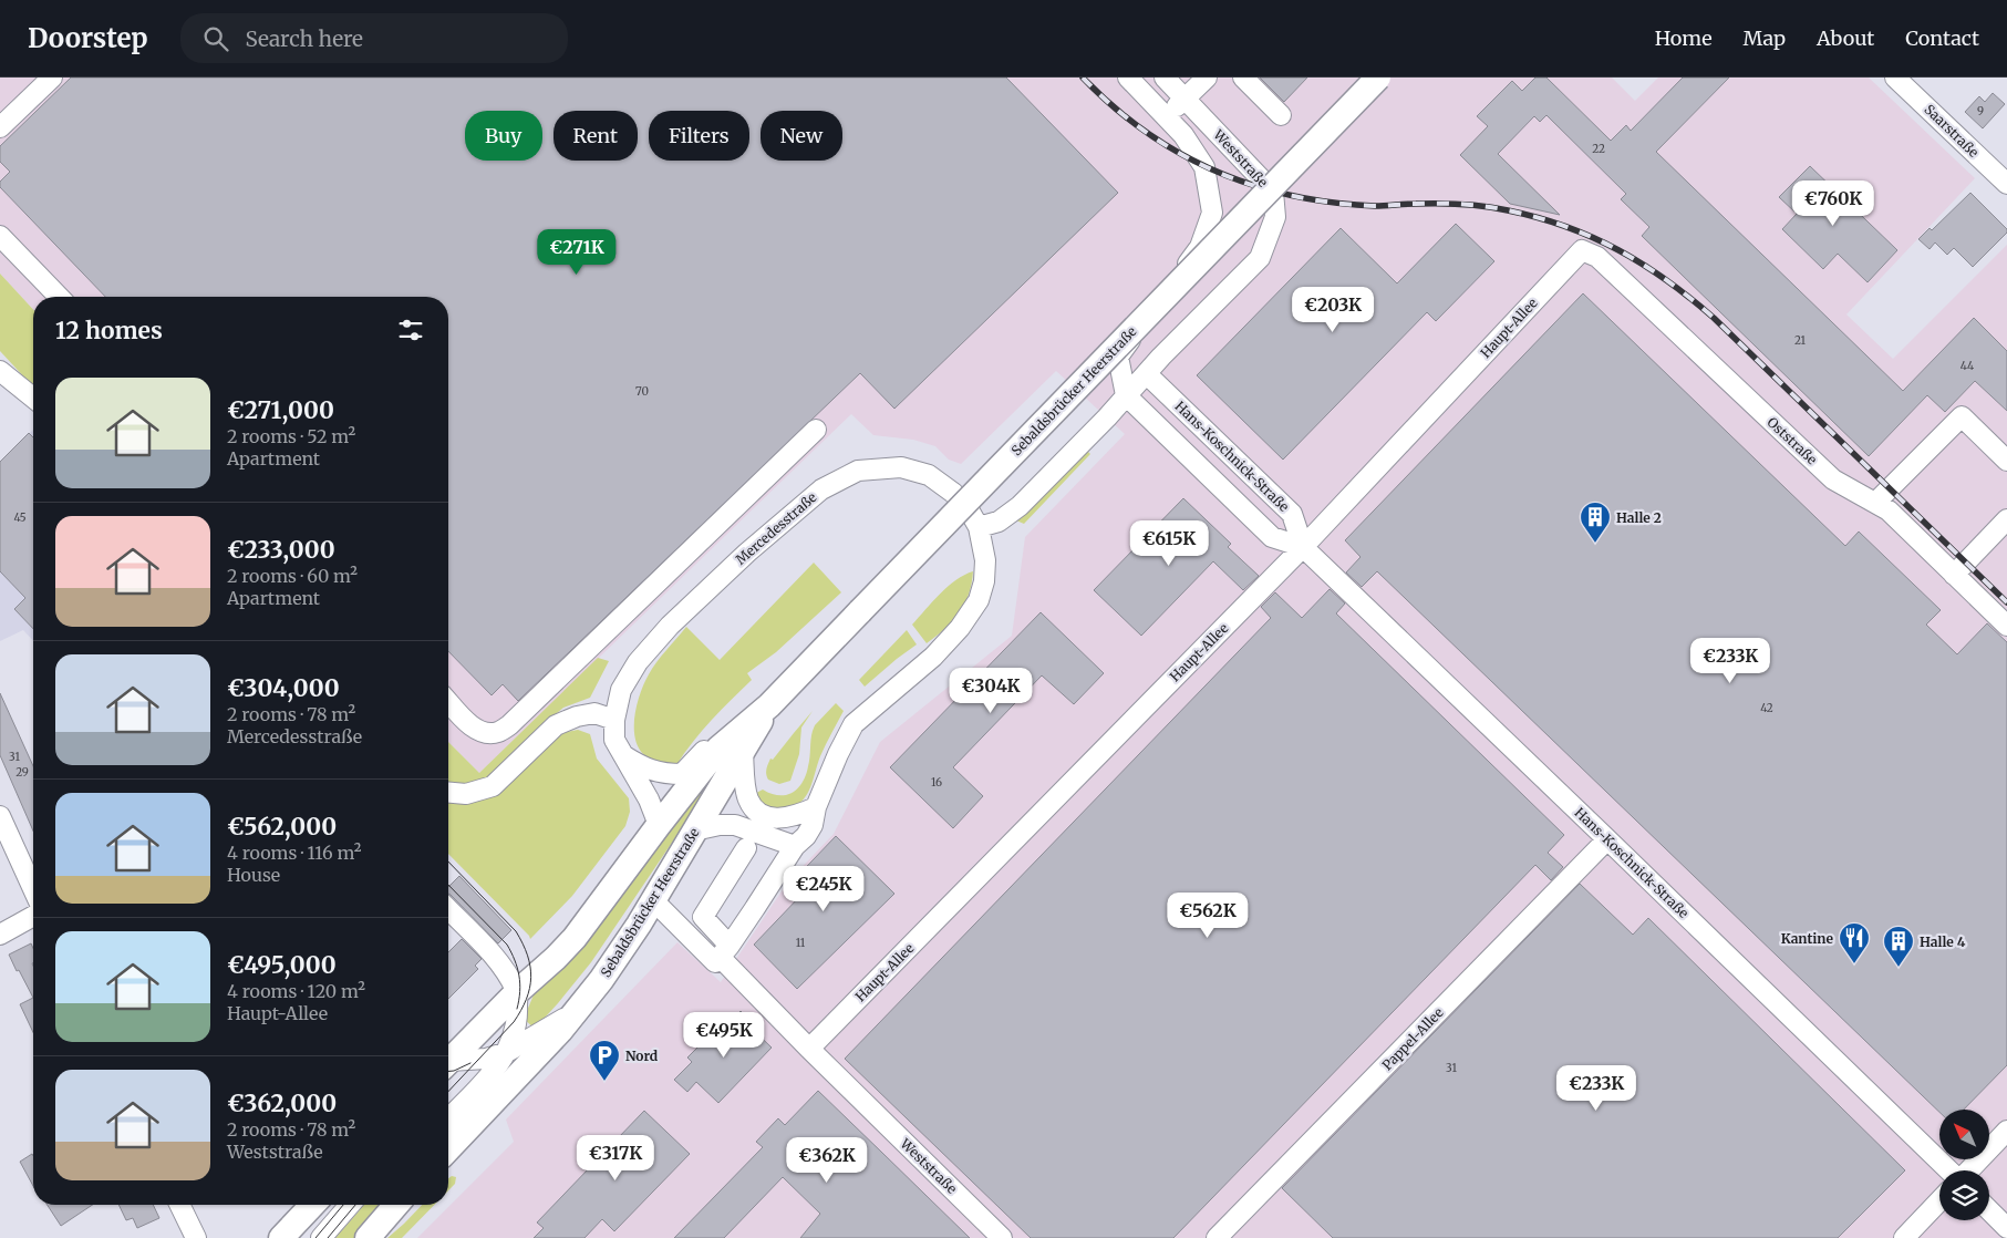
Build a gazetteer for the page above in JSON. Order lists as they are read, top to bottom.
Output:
{
  "streets": {
    "main road": ["Sebaldsbrücker Heerstraße"],
    "street": [
      "Saarstraße",
      "Weststraße",
      "Haupt-Allee",
      "Oststraße",
      "Hans-Koschnick-Straße",
      "Mercedesstraße",
      "Pappel-Allee"
    ]
  },
  "crossings": [
    ["Weststraße", "Haupt-Allee"],
    ["Weststraße", "Hans-Koschnick-Straße"],
    ["Weststraße", "Mercedesstraße"],
    ["Haupt-Allee", "Oststraße"],
    ["Haupt-Allee", "Hans-Koschnick-Straße"],
    ["Sebaldsbrücker Heerstraße", "Mercedesstraße"],
    ["Hans-Koschnick-Straße", "Pappel-Allee"]
  ],
  "places": {
    "building": ["Halle 2", "Halle 4"],
    "restaurant": ["Kantine"],
    "parking": ["Nord"]
  },
  "house_numbers": [
    "9",
    "22",
    "21",
    "44",
    "70",
    "45",
    "42",
    "31",
    "29",
    "16",
    "11",
    "31"
  ],
  "north": "top left",
  "page": {
    "header": "Doorstep",
    "search": "Search here",
    "nav": [
      "Home",
      "Map",
      "About",
      "Contact"
    ],
    "chip": [
      "Buy",
      "Rent",
      "Filters",
      "New"
    ],
    "price": [
      "€760K",
      "€271K",
      "€203K",
      "€615K",
      "€233K",
      "€304K",
      "€245K",
      "€562K",
      "€495K",
      "€233K",
      "€317K",
      "€362K"
    ],
    "heading": "12 homes",
    "list": [
      {
        "name": "€271,000",
        "note": "2 rooms · 52 m² · Apartment"
      },
      {
        "name": "€233,000",
        "note": "2 rooms · 60 m² · Apartment"
      },
      {
        "name": "€304,000",
        "note": "2 rooms · 78 m² · Mercedesstraße"
      },
      {
        "name": "€562,000",
        "note": "4 rooms · 116 m² · House"
      },
      {
        "name": "€495,000",
        "note": "4 rooms · 120 m² · Haupt-Allee"
      },
      {
        "name": "€362,000",
        "note": "2 rooms · 78 m² · Weststraße"
      }
    ]
  }
}
